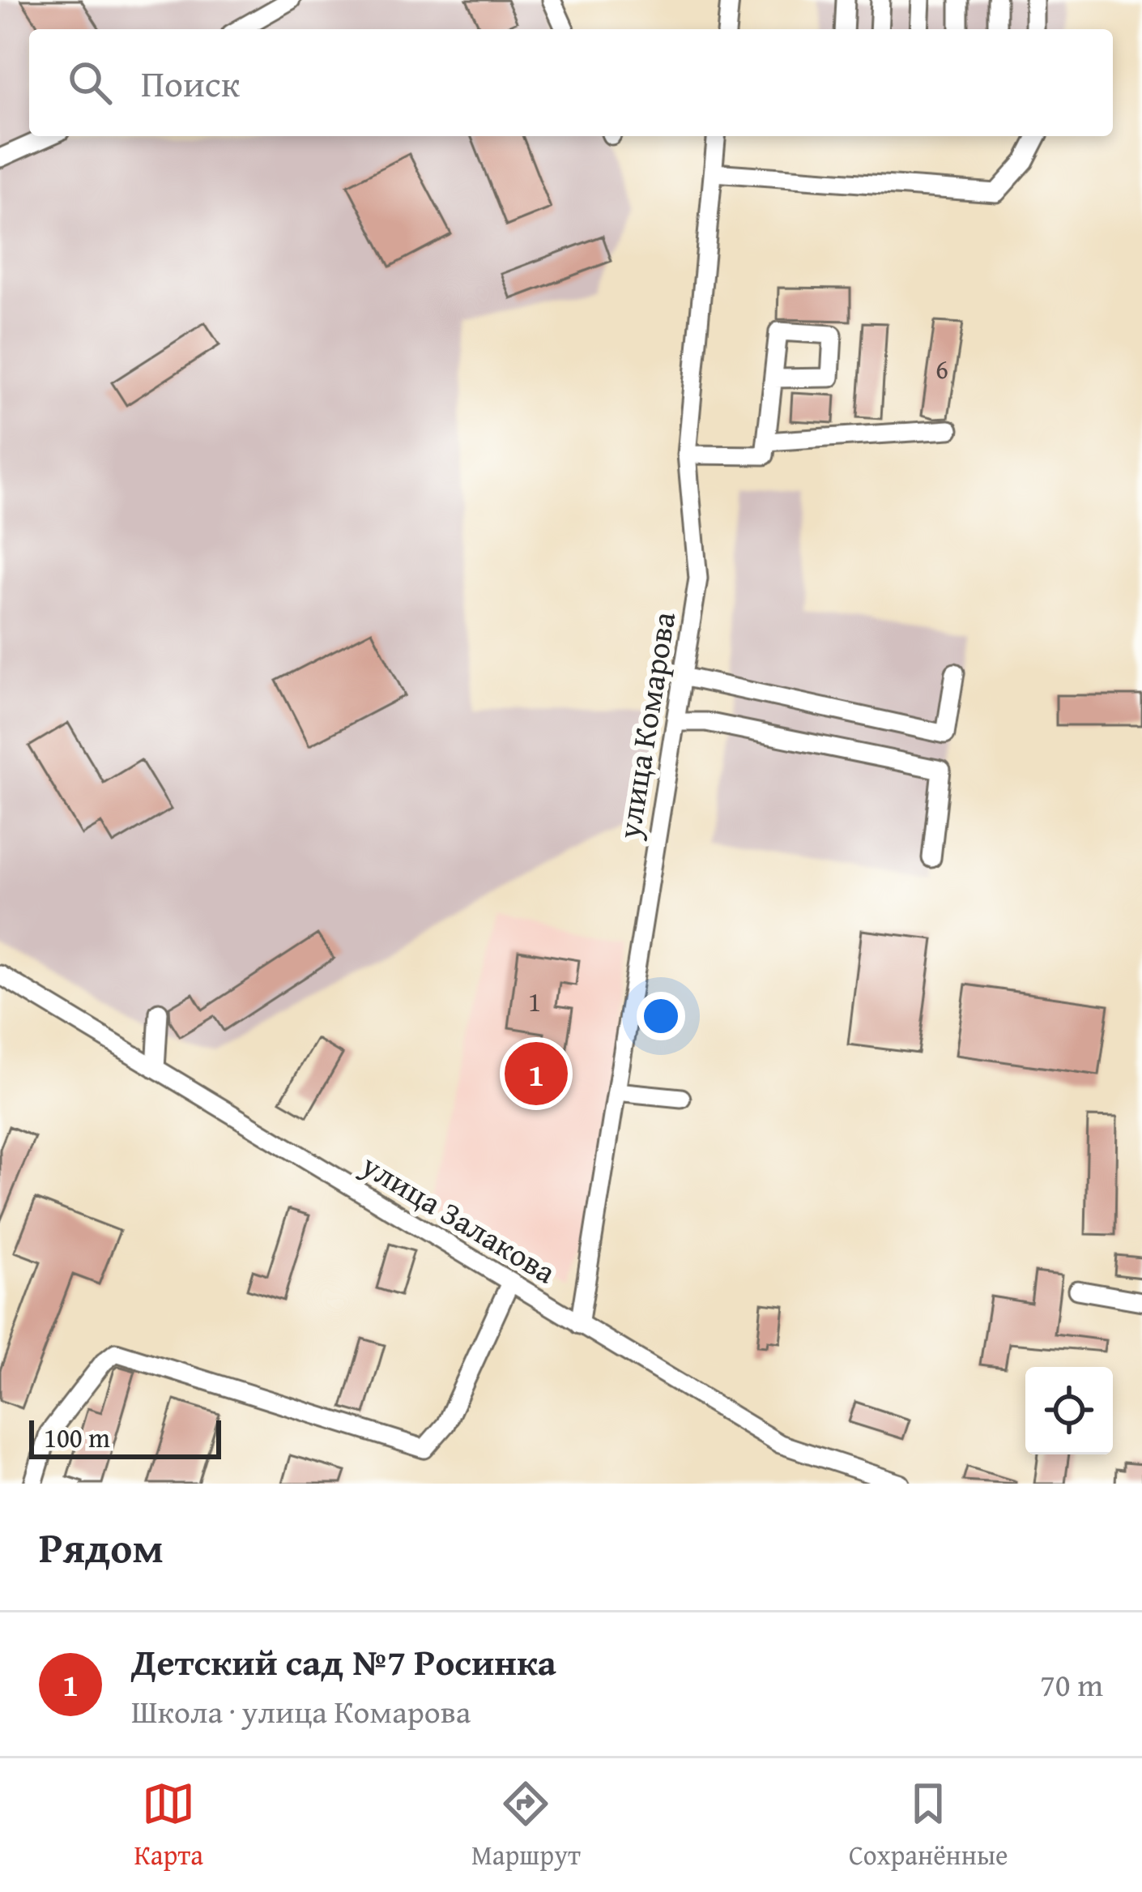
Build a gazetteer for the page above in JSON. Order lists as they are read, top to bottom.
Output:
{
  "streets": {
    "street": ["улица Комарова", "улица Залакова"]
  },
  "crossings": [
    ["улица Комарова", "улица Залакова"]
  ],
  "house_numbers": ["6", "1"],
  "scale_bar": "100 m",
  "page": {
    "search": "Поиск",
    "pins": "1",
    "scale": "100 m",
    "heading": "Рядом",
    "list": [
      {
        "mark": "1",
        "name": "Детский сад №7 Росинка",
        "note": "Школа · улица Комарова",
        "value": "70 m"
      }
    ],
    "nav": ["Карта", "Маршрут", "Сохранённые"]
  }
}
